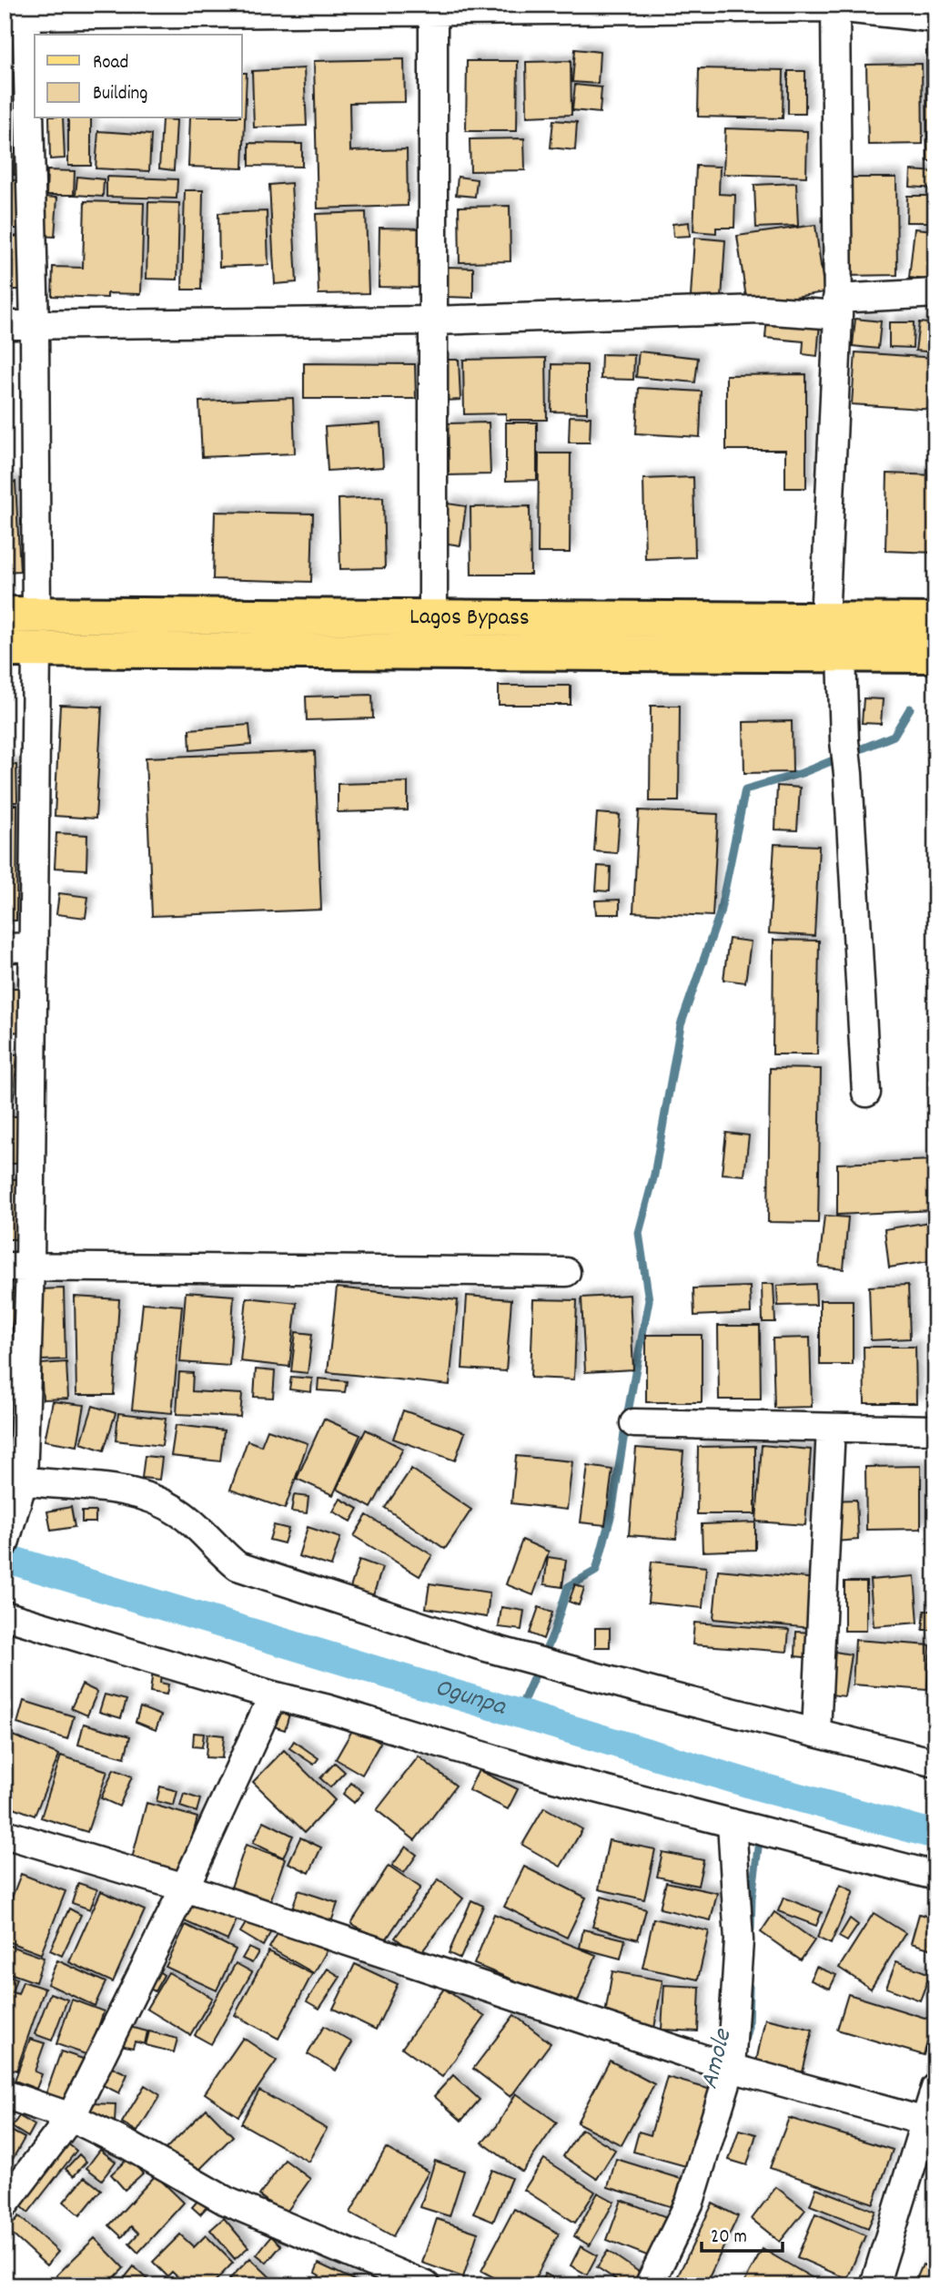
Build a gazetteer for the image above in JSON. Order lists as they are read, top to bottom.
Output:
{
  "streets": {
    "main road": ["Lagos Bypass"]
  },
  "water": ["Ogunpa", "Amole"],
  "legend": ["Road", "Building"],
  "scale_bar": "20 m"
}
